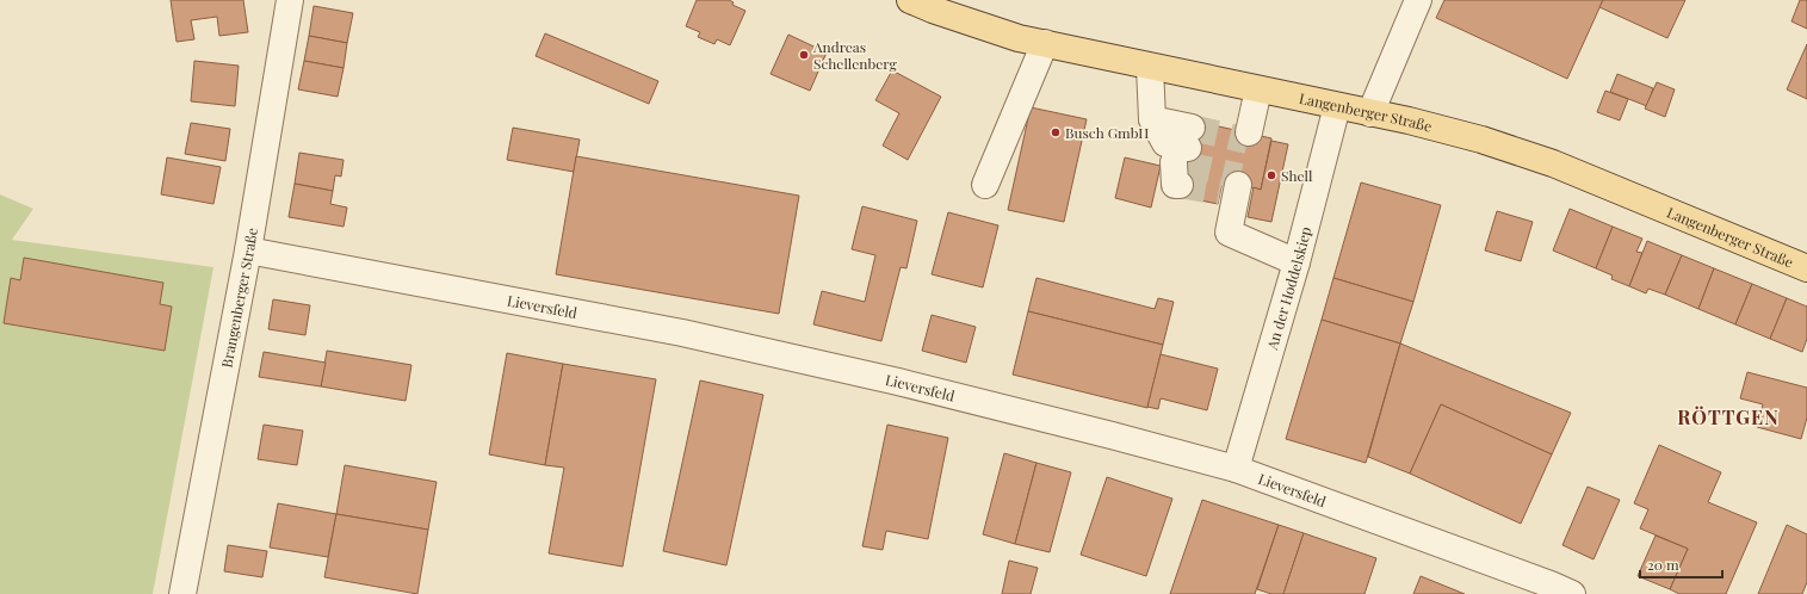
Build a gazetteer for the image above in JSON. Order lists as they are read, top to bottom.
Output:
{
  "streets": {
    "main road": ["Langenberger Straße"],
    "street": ["An der Hoddelskiep", "Brangenberger Straße", "Lieversfeld"]
  },
  "crossings": [
    ["Langenberger Straße", "An der Hoddelskiep"],
    ["An der Hoddelskiep", "Lieversfeld"],
    ["Brangenberger Straße", "Lieversfeld"]
  ],
  "districts": ["RÖTTGEN"],
  "places": ["Andreas Schellenberg", "Busch GmbH", "Shell"],
  "scale_bar": "20 m"
}
